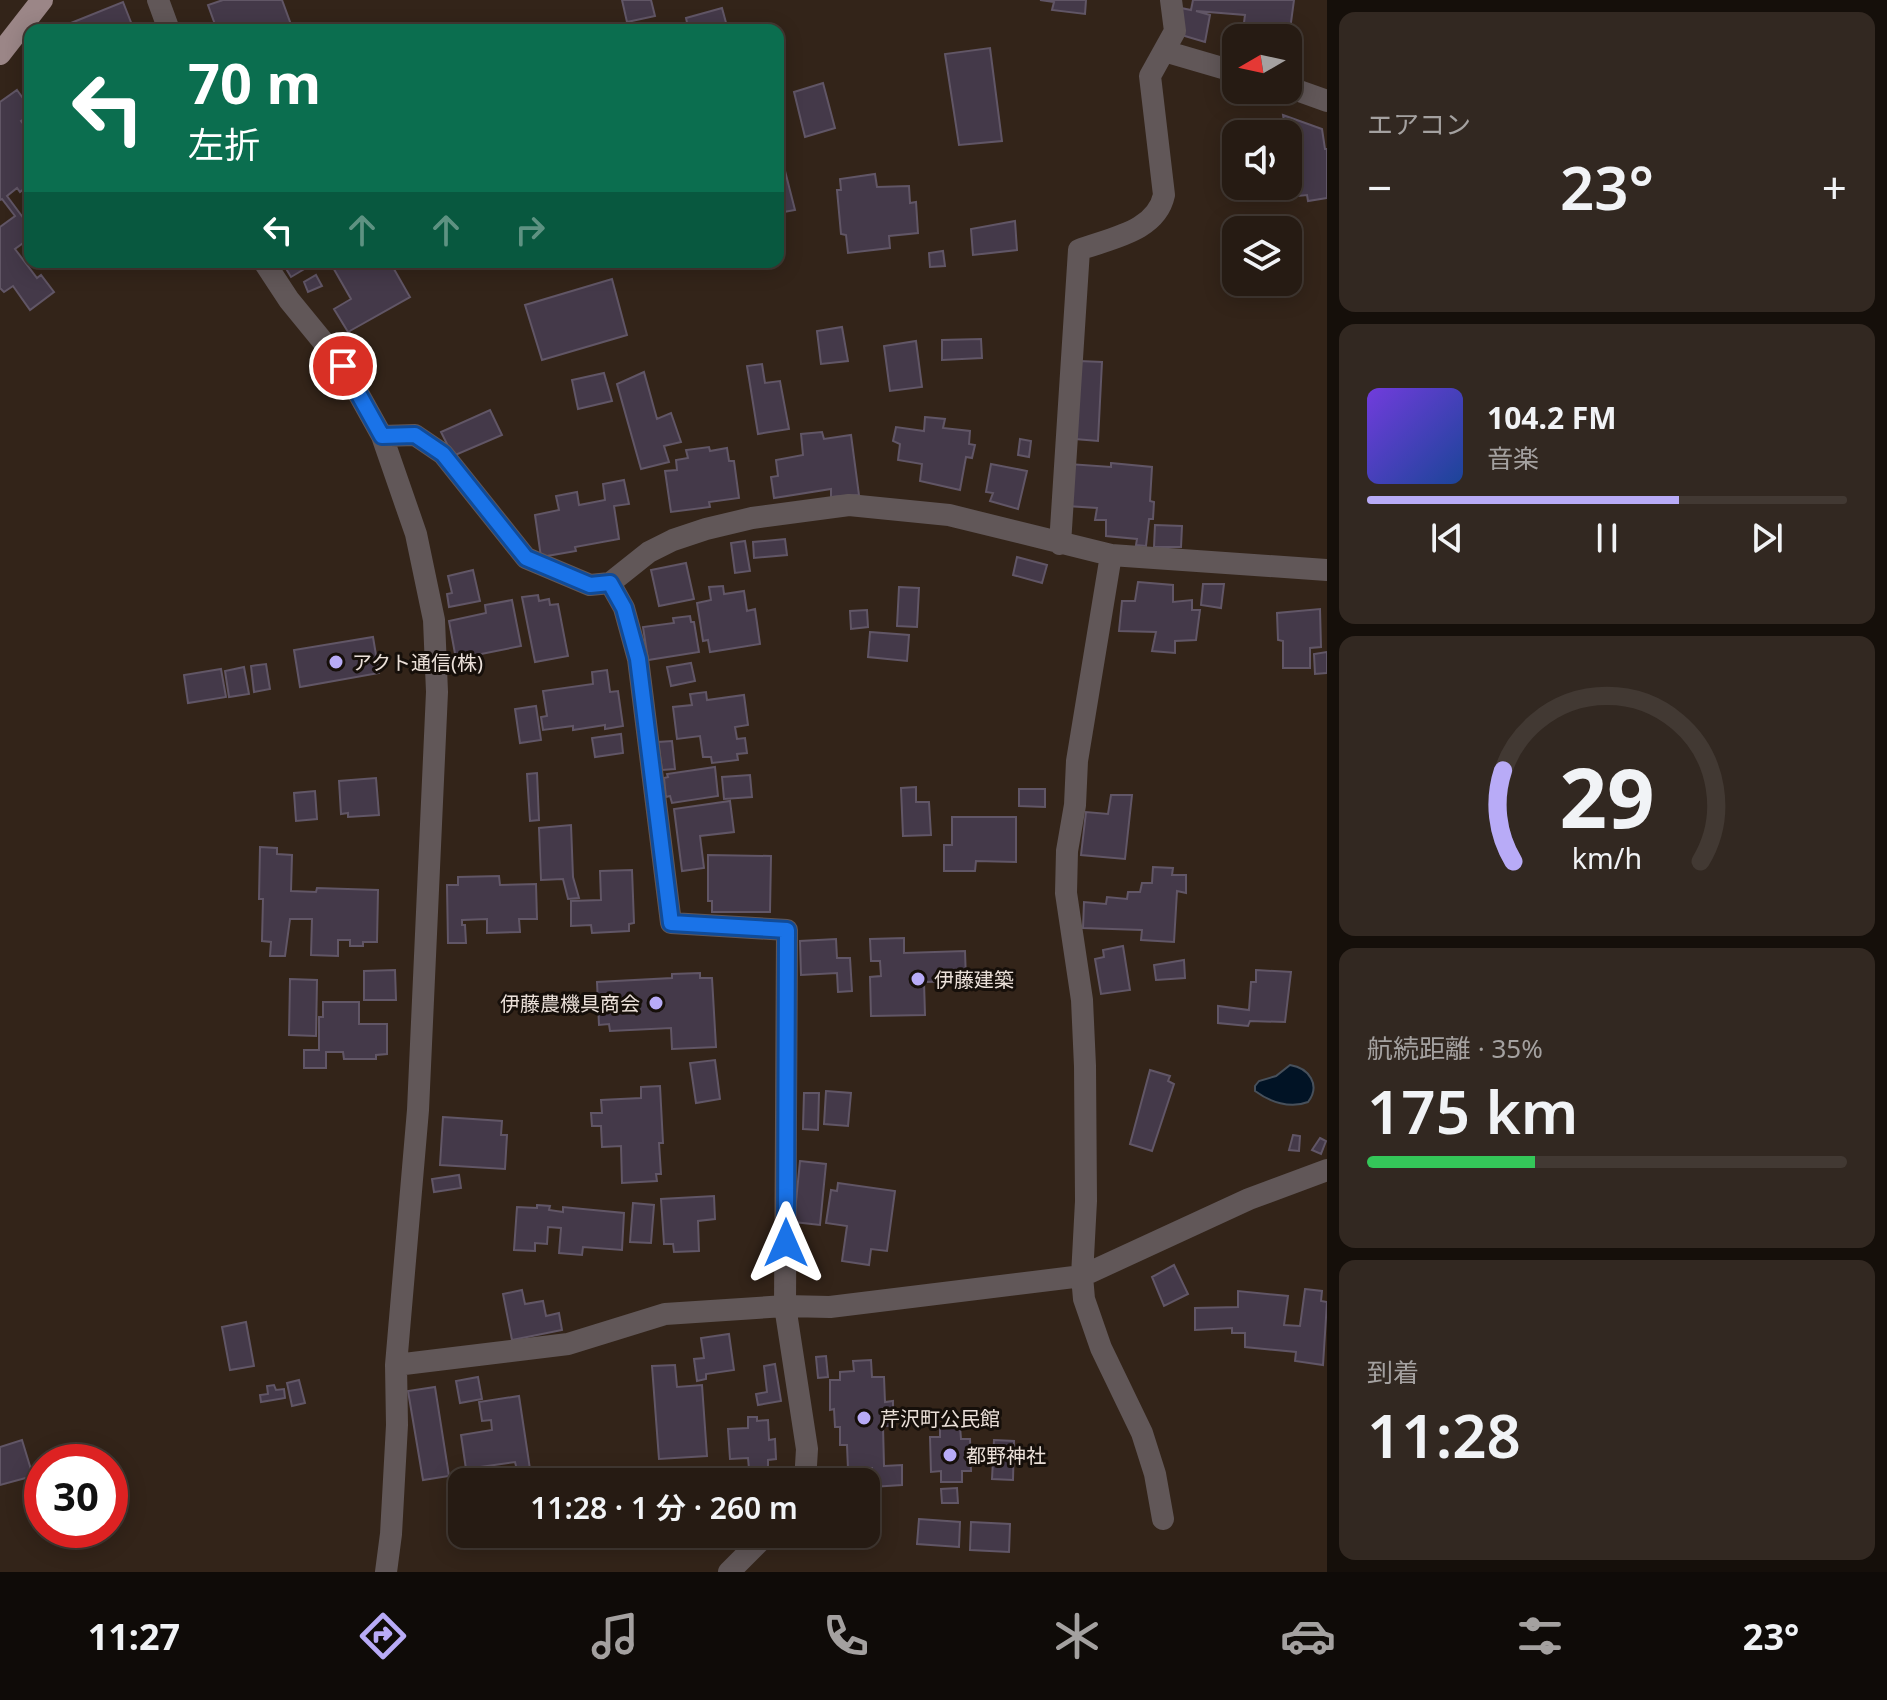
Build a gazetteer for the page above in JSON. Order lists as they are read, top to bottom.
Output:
{
  "places": [
    "アクト通信(株)",
    "伊藤建築",
    "伊藤農機具商会",
    "芹沢町公民館",
    "都野神社"
  ],
  "north": "left",
  "page": {
    "tile": [
      "エアコン",
      ["航続距離 · 35%", "175 km"],
      ["到着", "11:28"]
    ],
    "turn": ["70 m", "左折"],
    "heat": ["−", "23°", "+"],
    "song": ["104.2 FM", "音楽"],
    "limit": "30",
    "trip": "11:28 · 1 分 · 260 m",
    "tabs": ["11:27", "23°"],
    "gauge": ["29", "km/h"]
  }
}
